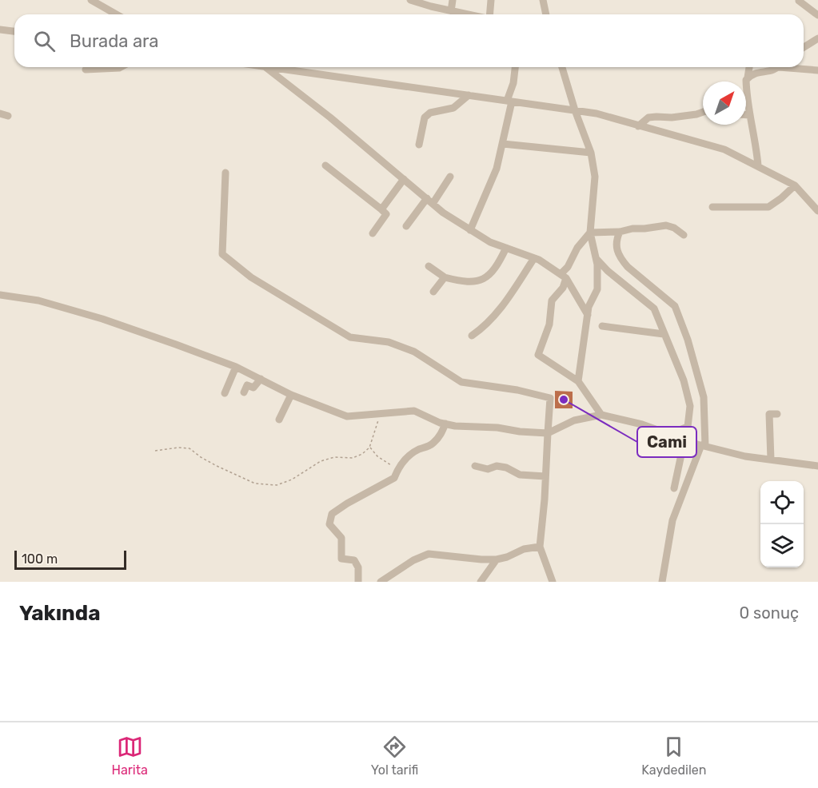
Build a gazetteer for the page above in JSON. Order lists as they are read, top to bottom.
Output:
{
  "places": ["Cami"],
  "scale_bar": "100 m",
  "north": "top right",
  "page": {
    "search": "Burada ara",
    "scale": "100 m",
    "heading": ["Yakında", "0 sonuç"],
    "nav": ["Harita", "Yol tarifi", "Kaydedilen"]
  }
}
